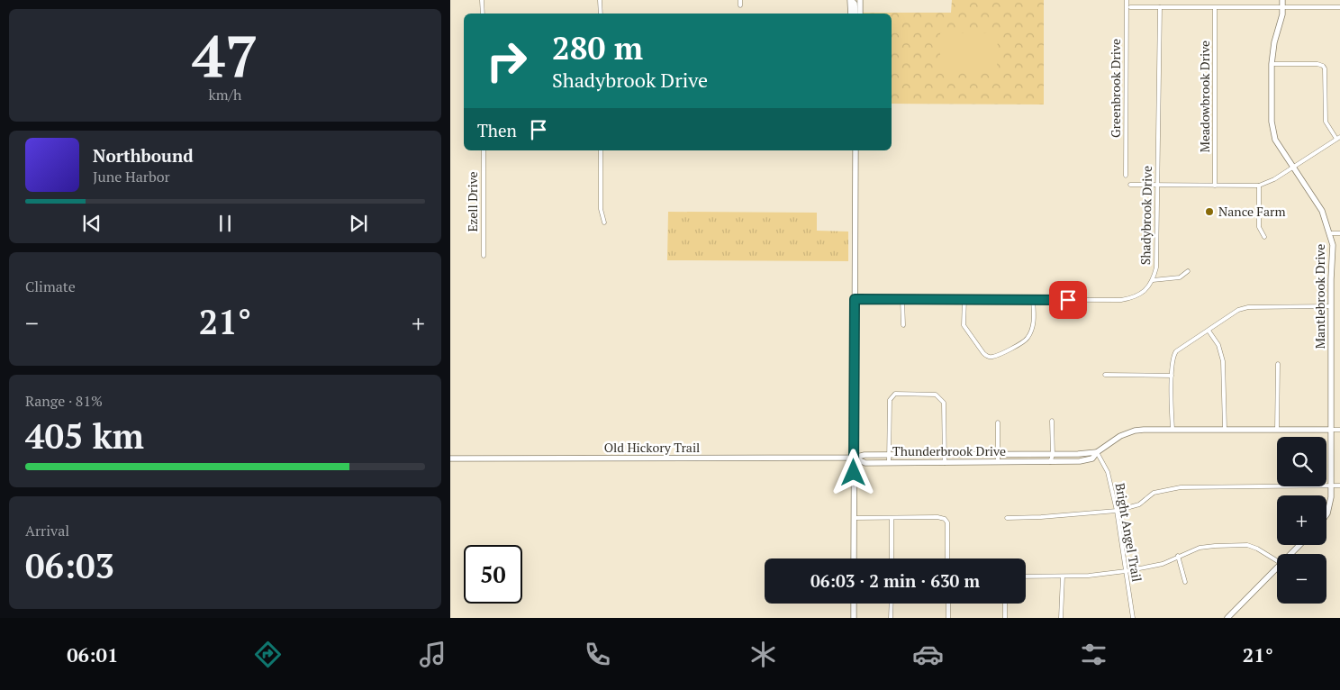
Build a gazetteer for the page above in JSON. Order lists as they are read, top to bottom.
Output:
{
  "streets": {
    "street": [
      "Greenbrook Drive",
      "Meadowbrook Drive",
      "Ezell Drive",
      "Shadybrook Drive",
      "Mantlebrook Drive",
      "Old Hickory Trail",
      "Thunderbrook Drive",
      "Bright Angel Trail"
    ]
  },
  "crossings": [
    ["Mantlebrook Drive", "Thunderbrook Drive"],
    ["Old Hickory Trail", "Thunderbrook Drive"],
    ["Thunderbrook Drive", "Bright Angel Trail"]
  ],
  "places": ["Nance Farm"],
  "page": {
    "tile": [
      ["47", "km/h"],
      "Climate",
      ["Range · 81%", "405 km"],
      ["Arrival", "06:03"]
    ],
    "turn": ["280 m", "Shadybrook Drive"],
    "then": "Then",
    "song": ["Northbound", "June Harbor"],
    "heat": ["−", "21°", "+"],
    "map_buttons": ["+", "−"],
    "limit": "50",
    "trip": "06:03 · 2 min · 630 m",
    "tabs": ["06:01", "21°"]
  }
}
